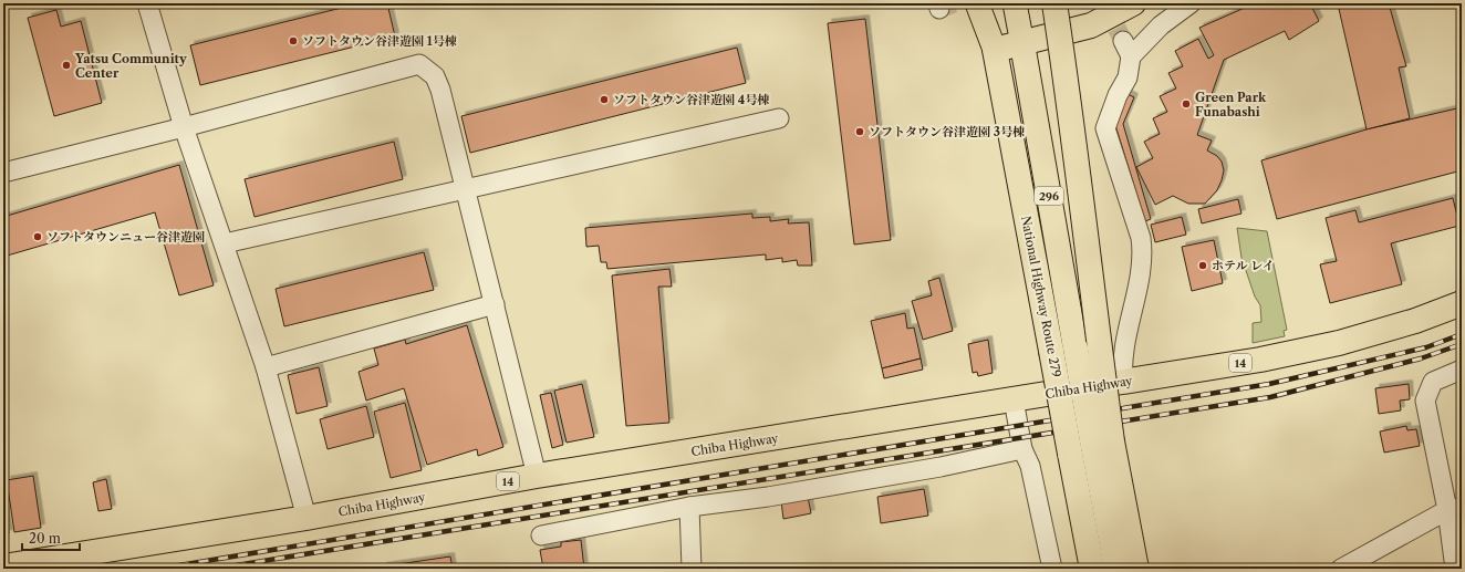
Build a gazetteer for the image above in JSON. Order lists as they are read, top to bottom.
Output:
{
  "streets": {
    "highway": [
      "296",
      "National Highway Route 279",
      "14",
      "Chiba Highway"
    ]
  },
  "places": [
    "ソフトタウン谷津遊園 1号棟",
    "Yatsu Community Center",
    "ソフトタウン谷津遊園 4号棟",
    "Green Park Funabashi",
    "ソフトタウン谷津遊園 3号棟",
    "ソフトタウンニュー谷津遊園",
    "ホテル レイ"
  ],
  "scale_bar": "20 m"
}
